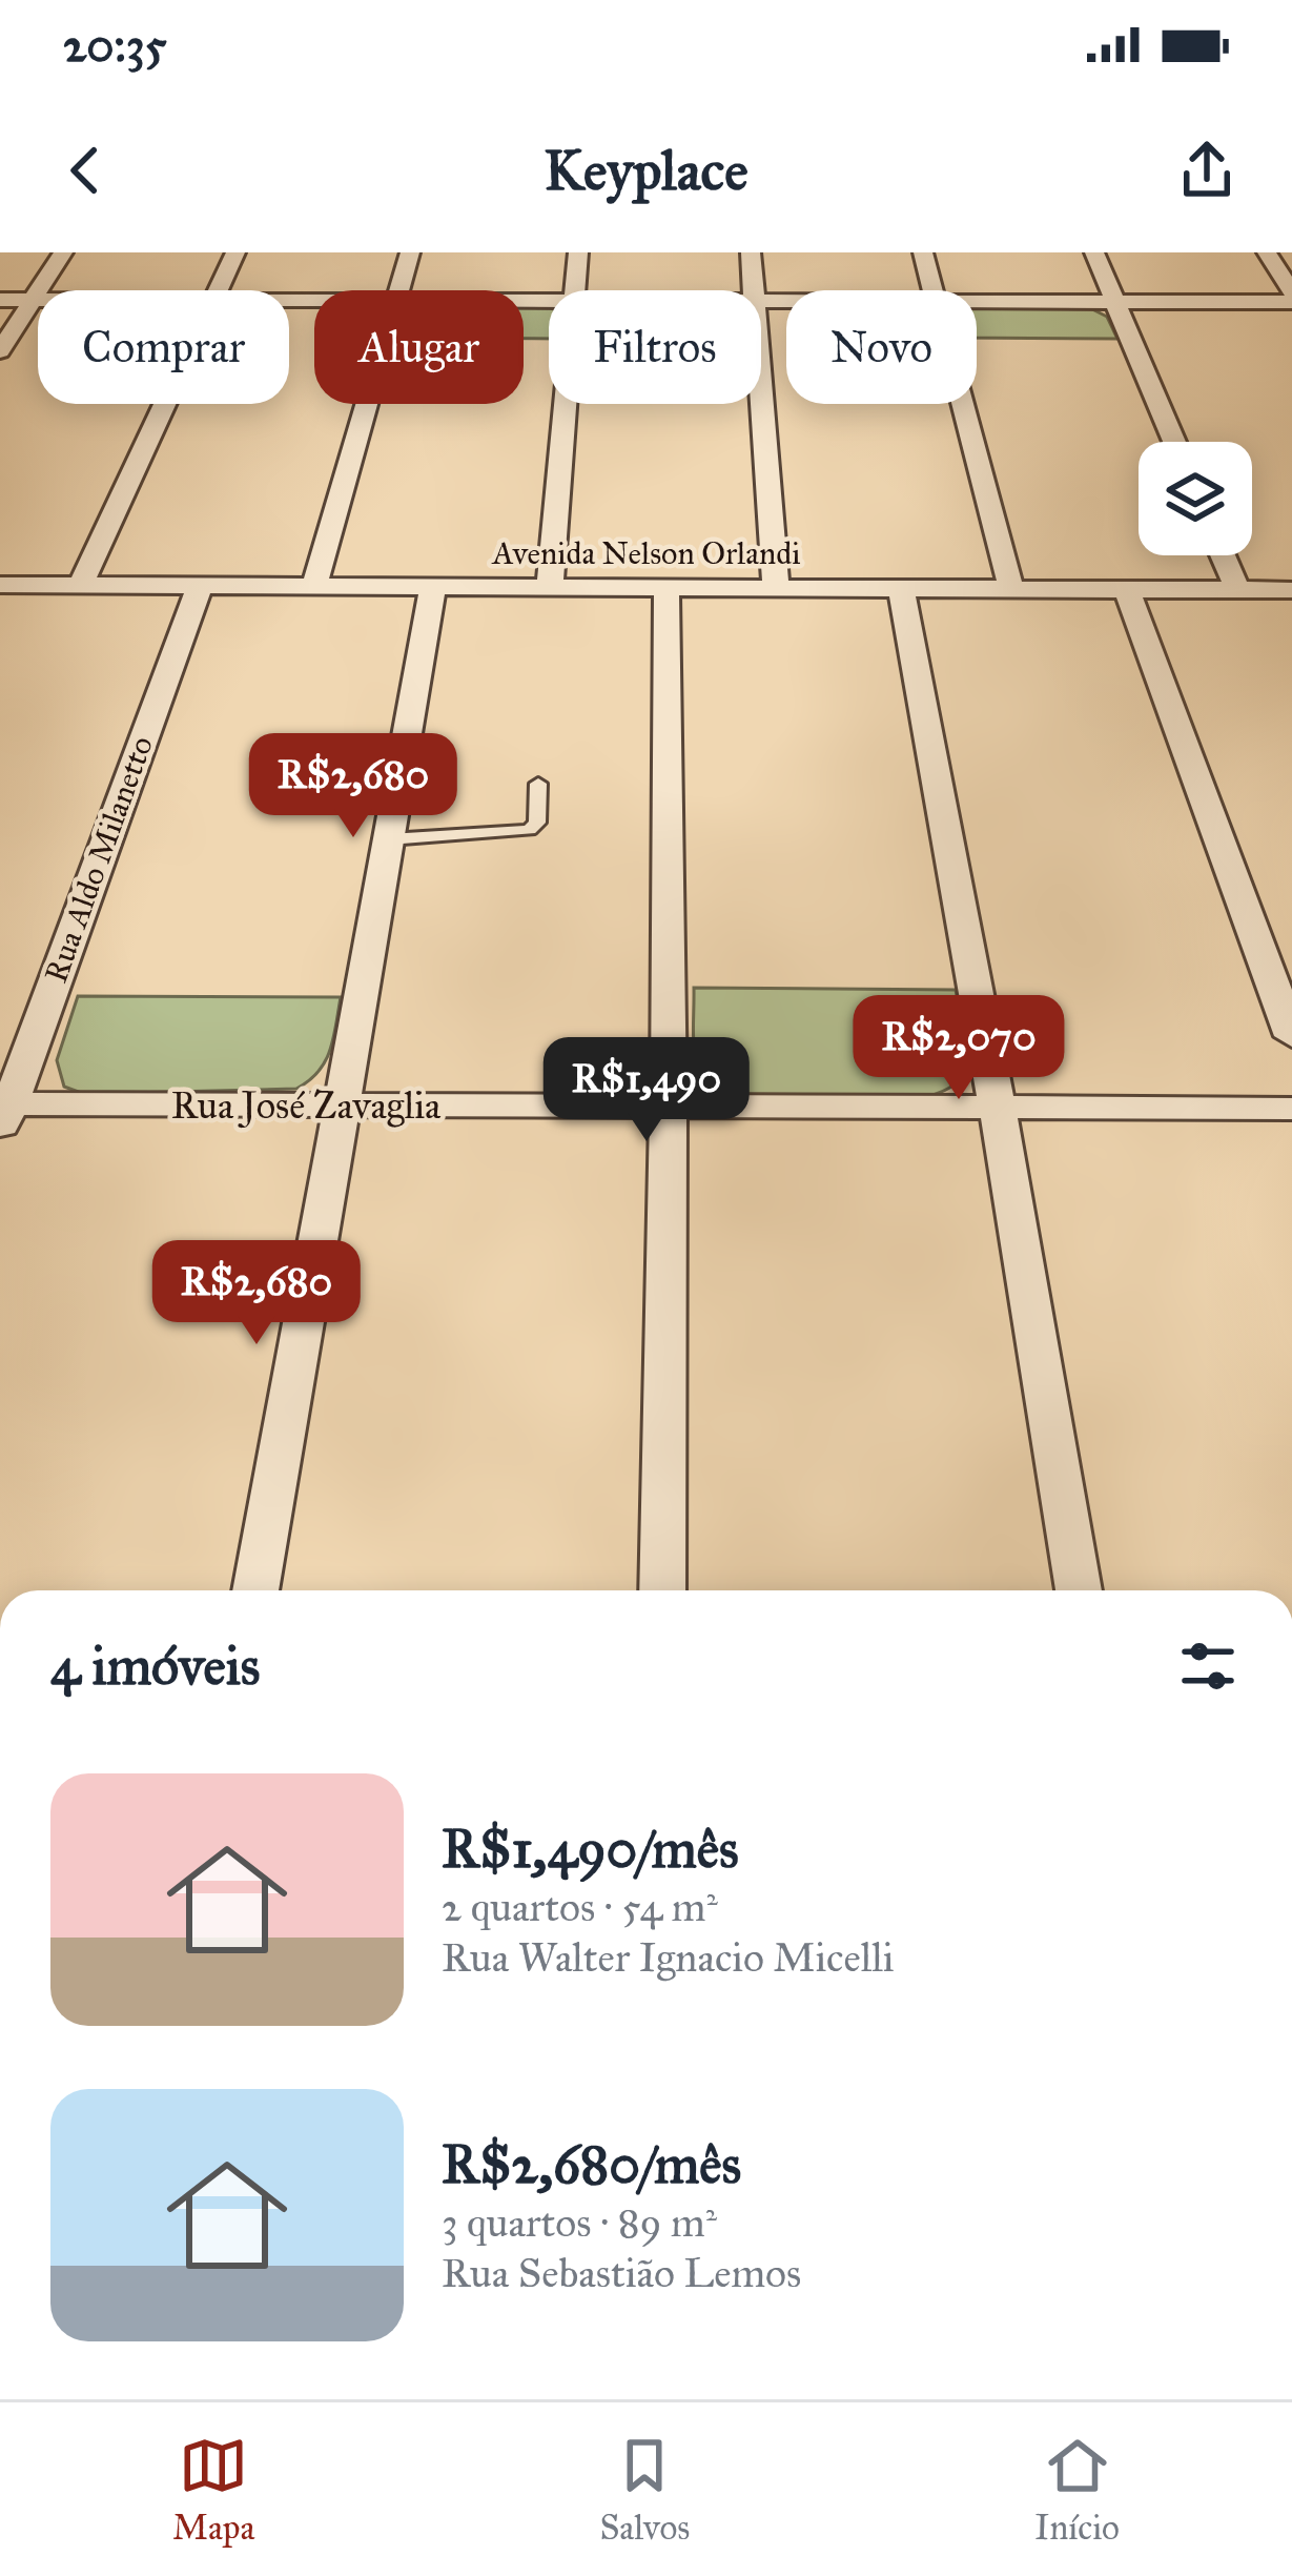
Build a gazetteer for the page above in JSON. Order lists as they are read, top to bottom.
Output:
{
  "streets": {
    "street": ["Avenida Nelson Orlandi", "Rua Aldo Milanetto", "Rua José Zavaglia"]
  },
  "crossings": [
    ["Avenida Nelson Orlandi", "Rua Aldo Milanetto"],
    ["Rua Aldo Milanetto", "Rua José Zavaglia"]
  ],
  "page": {
    "status": "20:35",
    "header": "Keyplace",
    "chip": [
      "Comprar",
      "Alugar",
      "Filtros",
      "Novo"
    ],
    "price": [
      "R$2,680",
      "R$2,070",
      "R$1,490",
      "R$2,680"
    ],
    "heading": "4 imóveis",
    "list": [
      {
        "name": "R$1,490/mês",
        "note": "2 quartos · 54 m² · Rua Walter Ignacio Micelli"
      },
      {
        "name": "R$2,680/mês",
        "note": "3 quartos · 89 m² · Rua Sebastião Lemos"
      }
    ],
    "tabs": ["Mapa", "Salvos", "Início"]
  }
}
